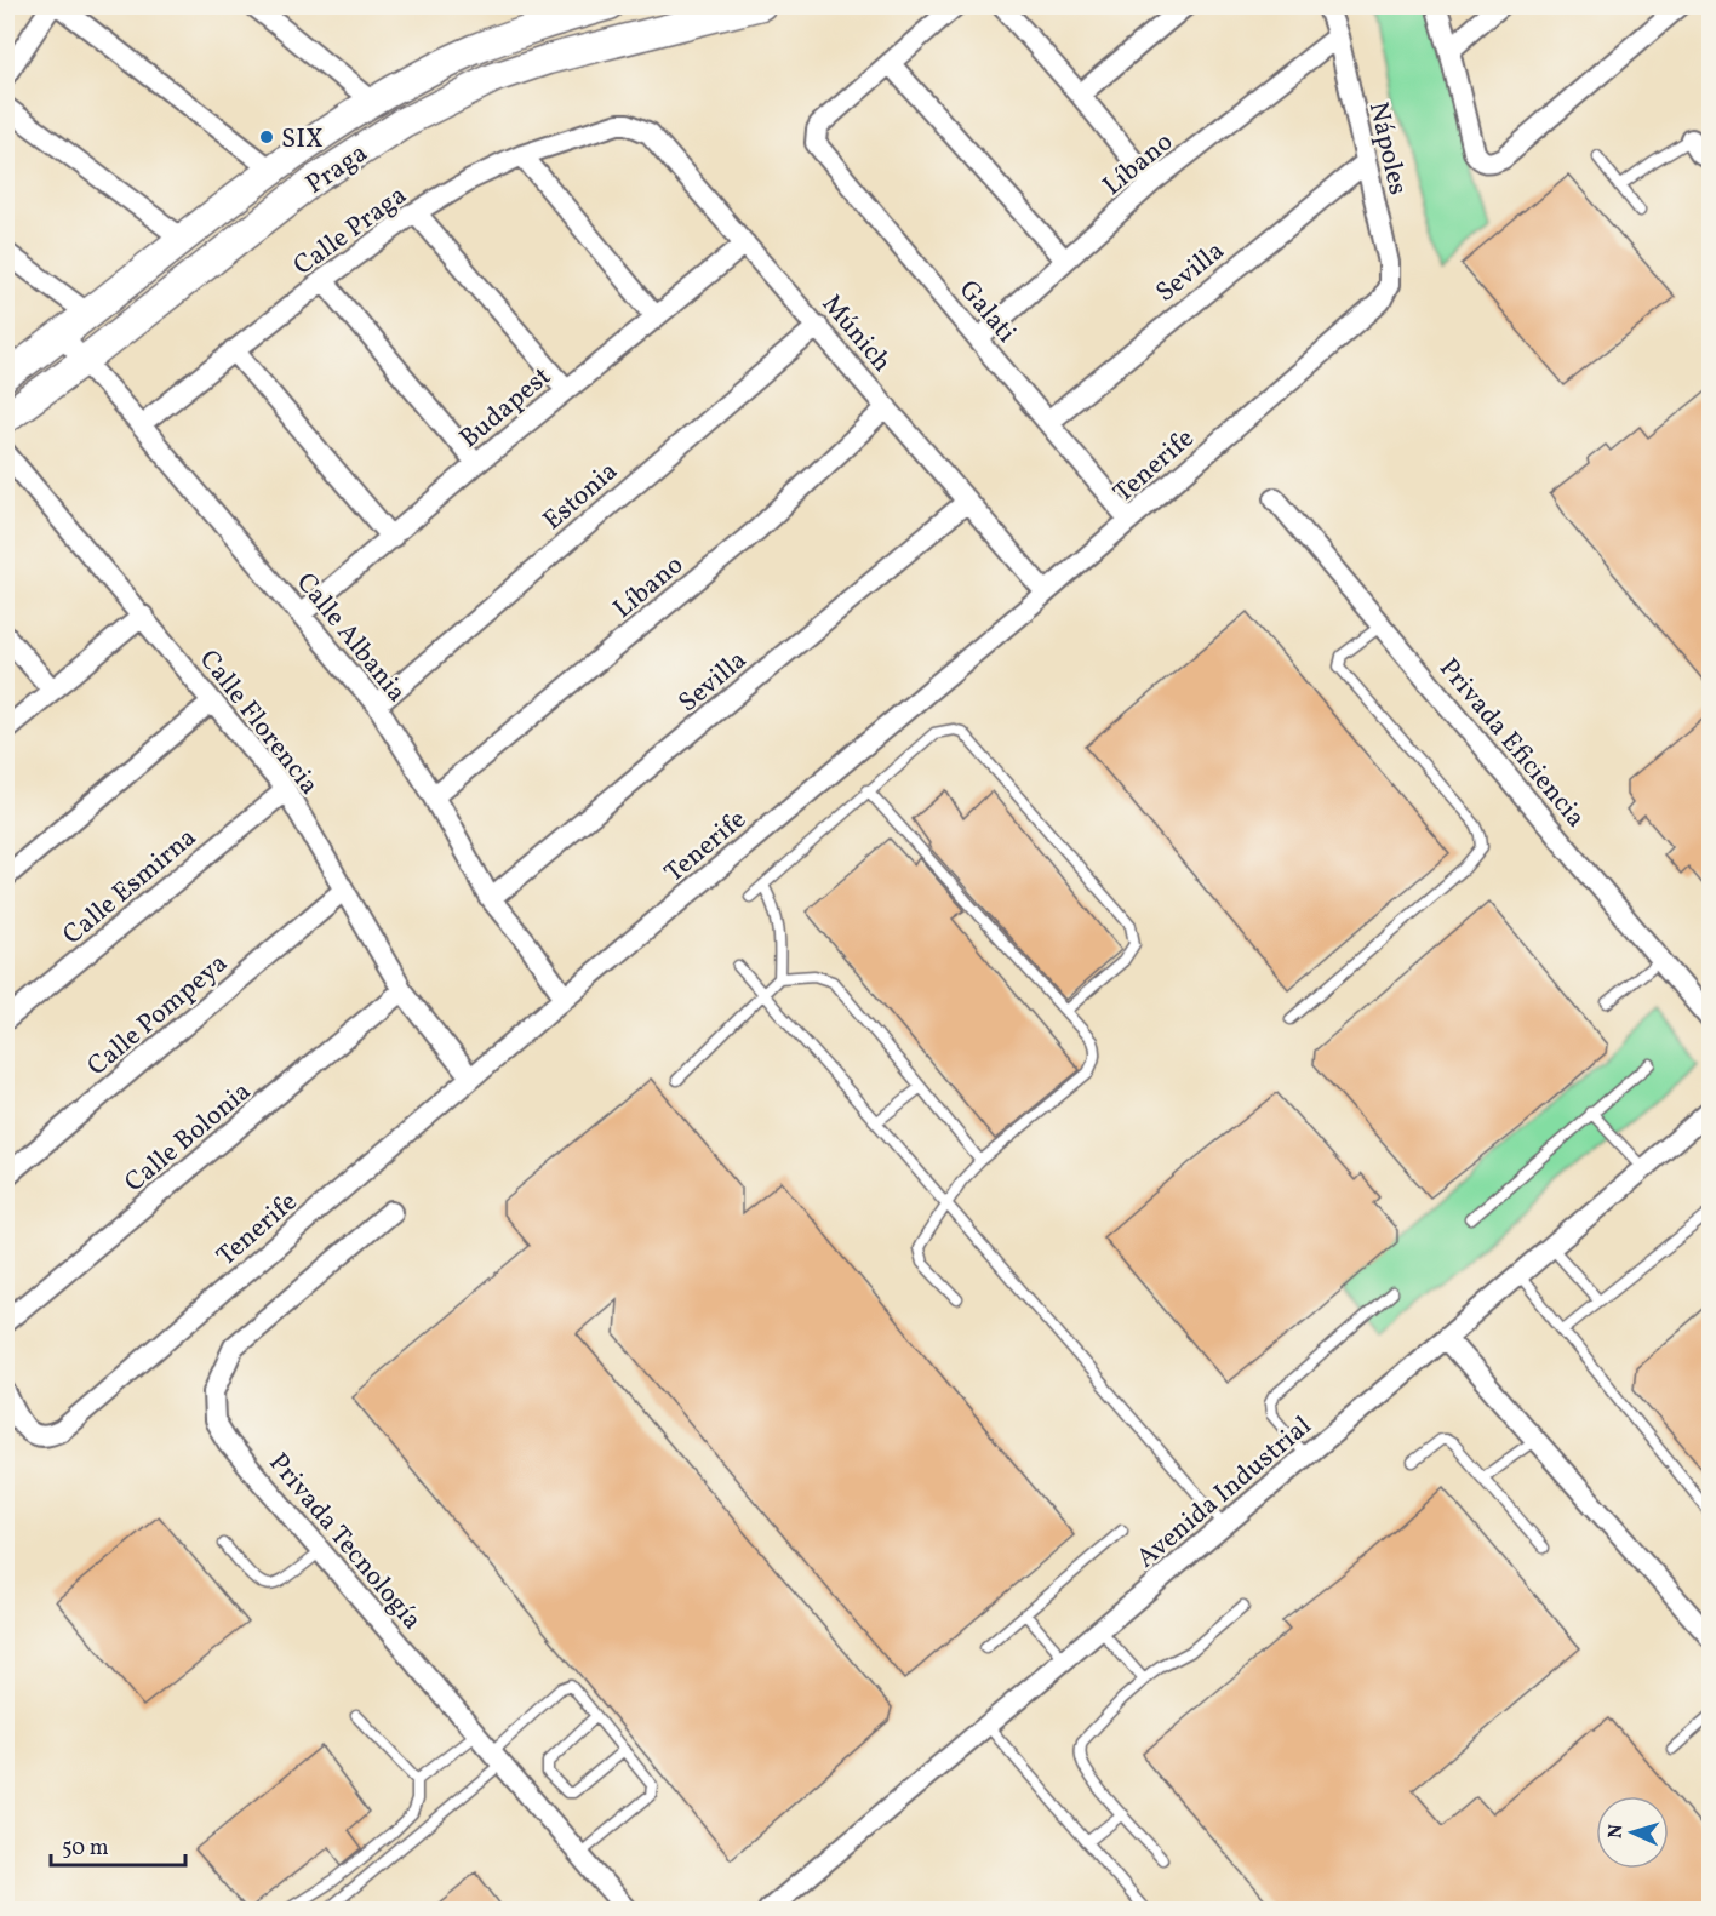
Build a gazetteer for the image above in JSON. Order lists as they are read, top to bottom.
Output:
{
  "streets": {
    "street": [
      "Nápoles",
      "Líbano",
      "Praga",
      "Calle Praga",
      "Sevilla",
      "Galati",
      "Múnich",
      "Budapest",
      "Tenerife",
      "Estonia",
      "Calle Albania",
      "Calle Florencia",
      "Privada Eficiencia",
      "Calle Esmirna",
      "Calle Pompeya",
      "Calle Bolonia",
      "Avenida Industrial",
      "Privada Tecnología"
    ]
  },
  "crossings": [
    ["Nápoles", "Líbano"],
    ["Nápoles", "Sevilla"],
    ["Nápoles", "Tenerife"],
    ["Líbano", "Galati"],
    ["Líbano", "Múnich"],
    ["Líbano", "Calle Albania"],
    ["Praga", "Calle Albania"],
    ["Calle Praga", "Múnich"],
    ["Calle Praga", "Calle Albania"],
    ["Sevilla", "Galati"],
    ["Sevilla", "Múnich"],
    ["Sevilla", "Calle Albania"],
    ["Galati", "Tenerife"],
    ["Múnich", "Budapest"],
    ["Múnich", "Tenerife"],
    ["Múnich", "Estonia"],
    ["Budapest", "Calle Albania"],
    ["Tenerife", "Calle Albania"],
    ["Tenerife", "Calle Florencia"],
    ["Estonia", "Calle Albania"],
    ["Calle Florencia", "Calle Esmirna"],
    ["Calle Florencia", "Calle Pompeya"],
    ["Calle Florencia", "Calle Bolonia"]
  ],
  "places": ["SIX"],
  "scale_bar": "50 m",
  "north": "left"
}
